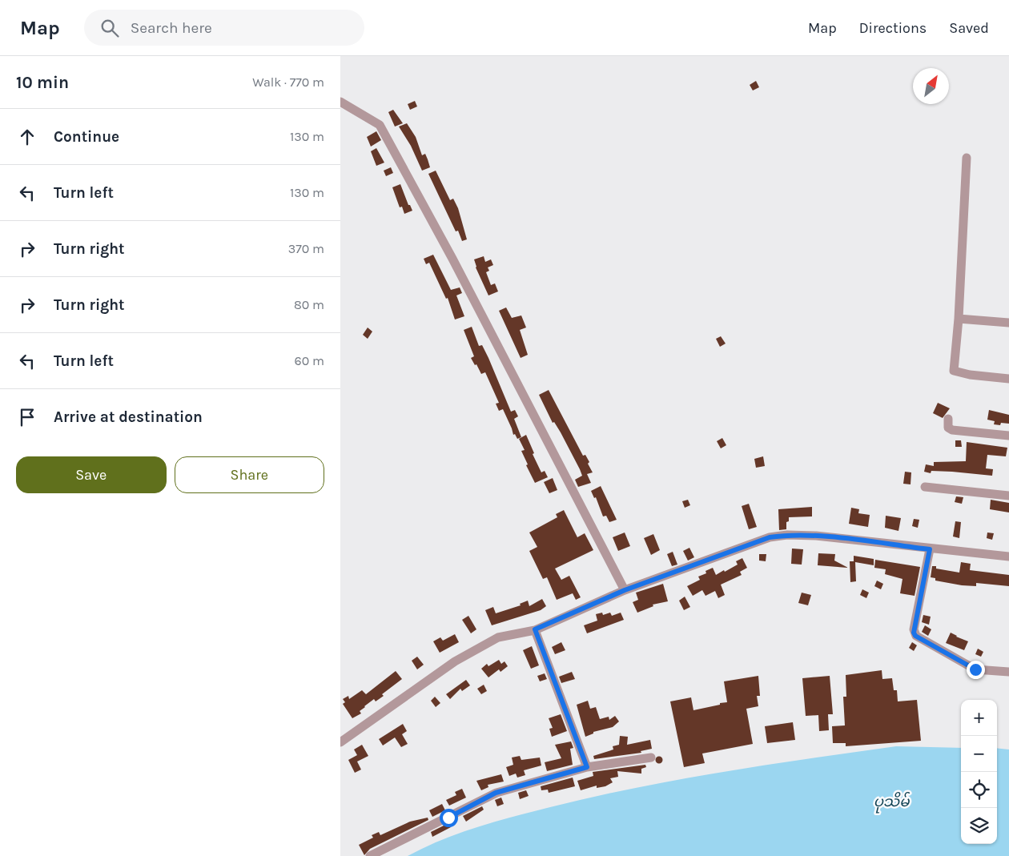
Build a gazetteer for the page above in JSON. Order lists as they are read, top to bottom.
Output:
{
  "water": ["ပုသိမ်"],
  "north": "top right",
  "page": {
    "header": "Map",
    "search": "Search here",
    "nav": ["Map", "Directions", "Saved"],
    "heading": ["10 min", "Walk · 770 m"],
    "list": [
      ["Continue", "130 m"],
      ["Turn left", "130 m"],
      ["Turn right", "370 m"],
      ["Turn right", "80 m"],
      ["Turn left", "60 m"],
      "Arrive at destination"
    ],
    "buttons": ["Save", "Share"],
    "map_buttons": ["+", "−"]
  }
}
